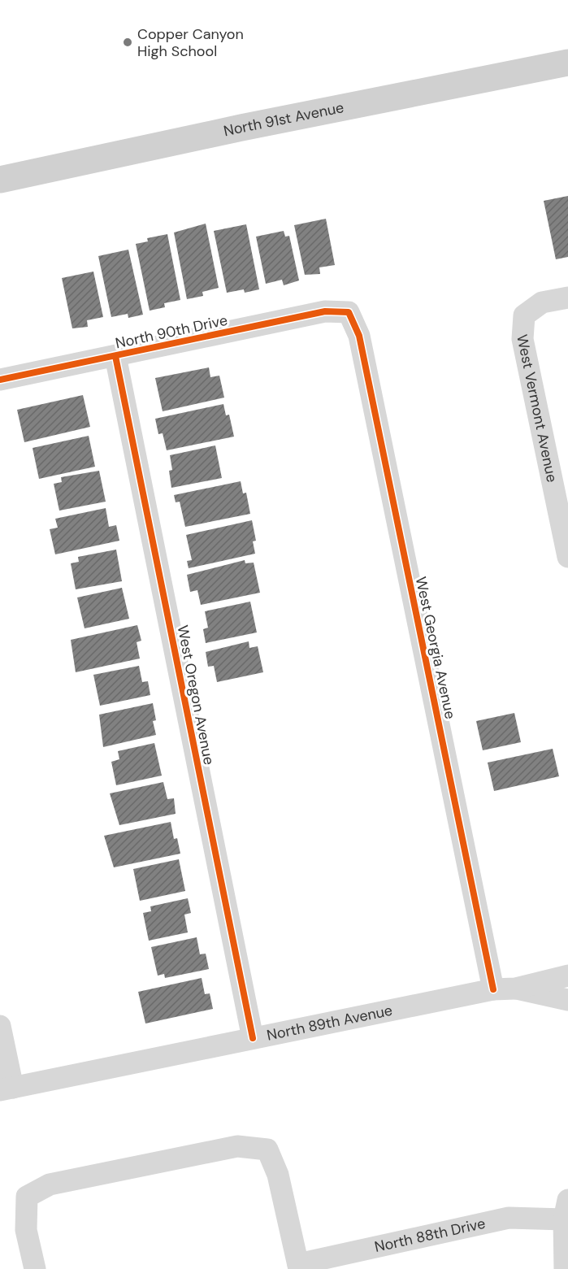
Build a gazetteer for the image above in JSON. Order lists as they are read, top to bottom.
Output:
{
  "streets": {
    "main road": ["North 91st Avenue"],
    "street": [
      "North 90th Drive",
      "West Vermont Avenue",
      "West Georgia Avenue",
      "West Oregon Avenue",
      "North 89th Avenue",
      "North 88th Drive"
    ]
  },
  "crossings": [
    ["North 90th Drive", "West Georgia Avenue"],
    ["North 90th Drive", "West Oregon Avenue"],
    ["West Georgia Avenue", "North 89th Avenue"],
    ["West Oregon Avenue", "North 89th Avenue"]
  ],
  "places": ["Copper Canyon High School"]
}
